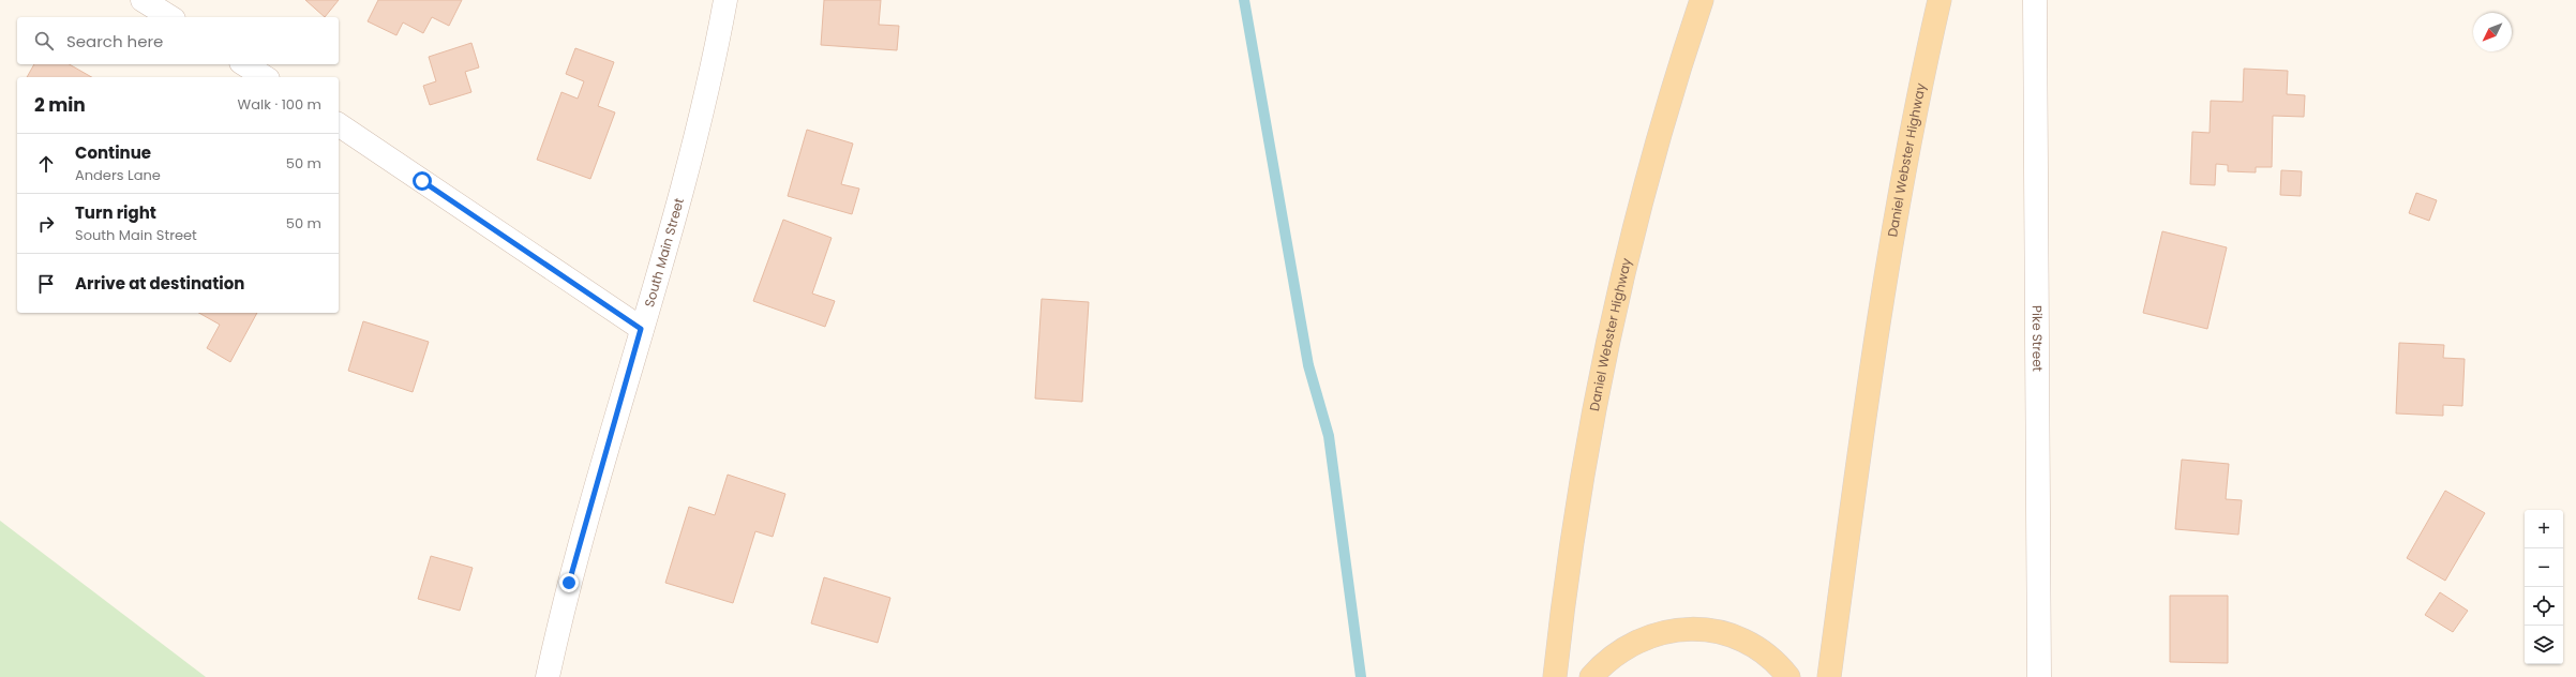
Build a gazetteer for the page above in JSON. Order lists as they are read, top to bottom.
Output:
{
  "streets": {
    "main road": ["Daniel Webster Highway"],
    "street": ["South Main Street", "Pike Street"]
  },
  "north": "bottom left",
  "page": {
    "search": "Search here",
    "heading": ["2 min", "Walk · 100 m"],
    "list": [
      ["Continue", "Anders Lane", "50 m"],
      ["Turn right", "South Main Street", "50 m"],
      "Arrive at destination"
    ],
    "map_buttons": ["+", "−"]
  }
}
